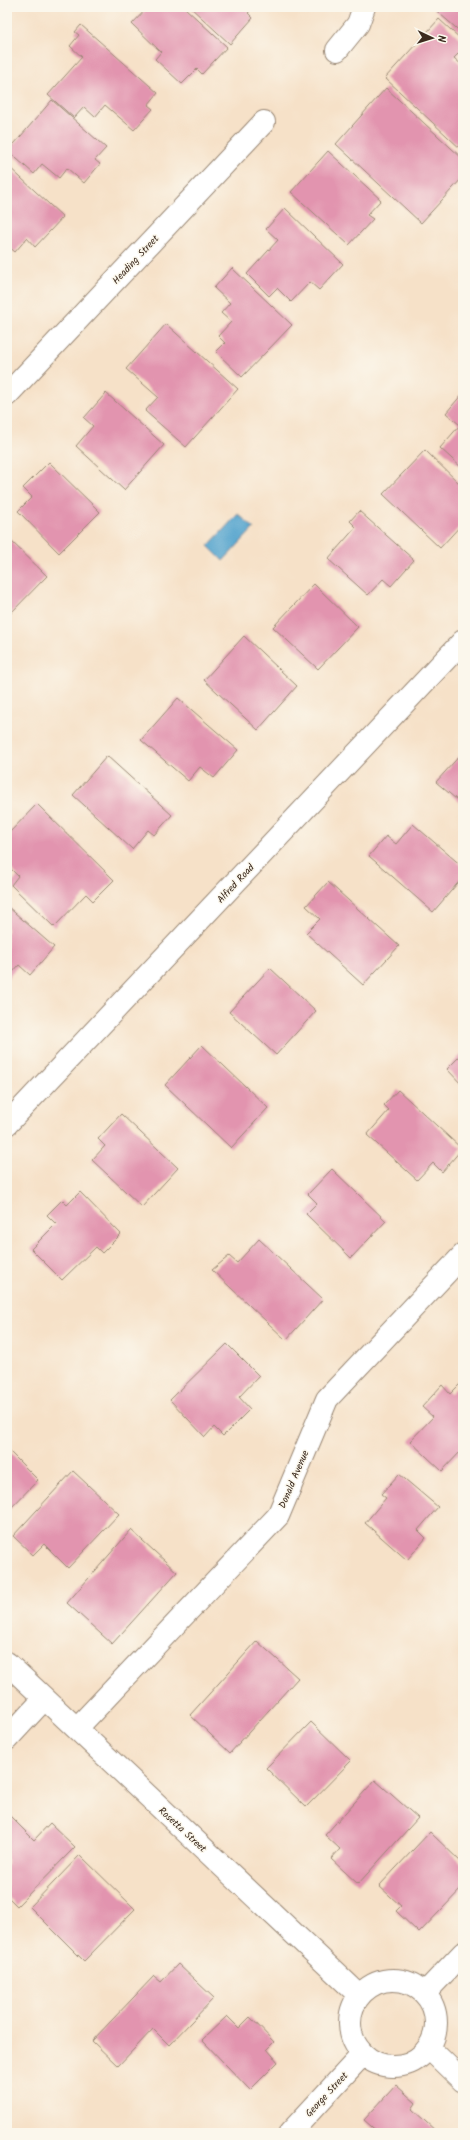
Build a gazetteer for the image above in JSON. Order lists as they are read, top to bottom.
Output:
{
  "streets": {
    "street": [
      "Heading Street",
      "Alfred Road",
      "Donald Avenue",
      "Rosetta Street",
      "George Street"
    ]
  },
  "crossings": [
    ["Donald Avenue", "Rosetta Street"],
    ["Rosetta Street", "George Street"]
  ],
  "north": "right"
}
